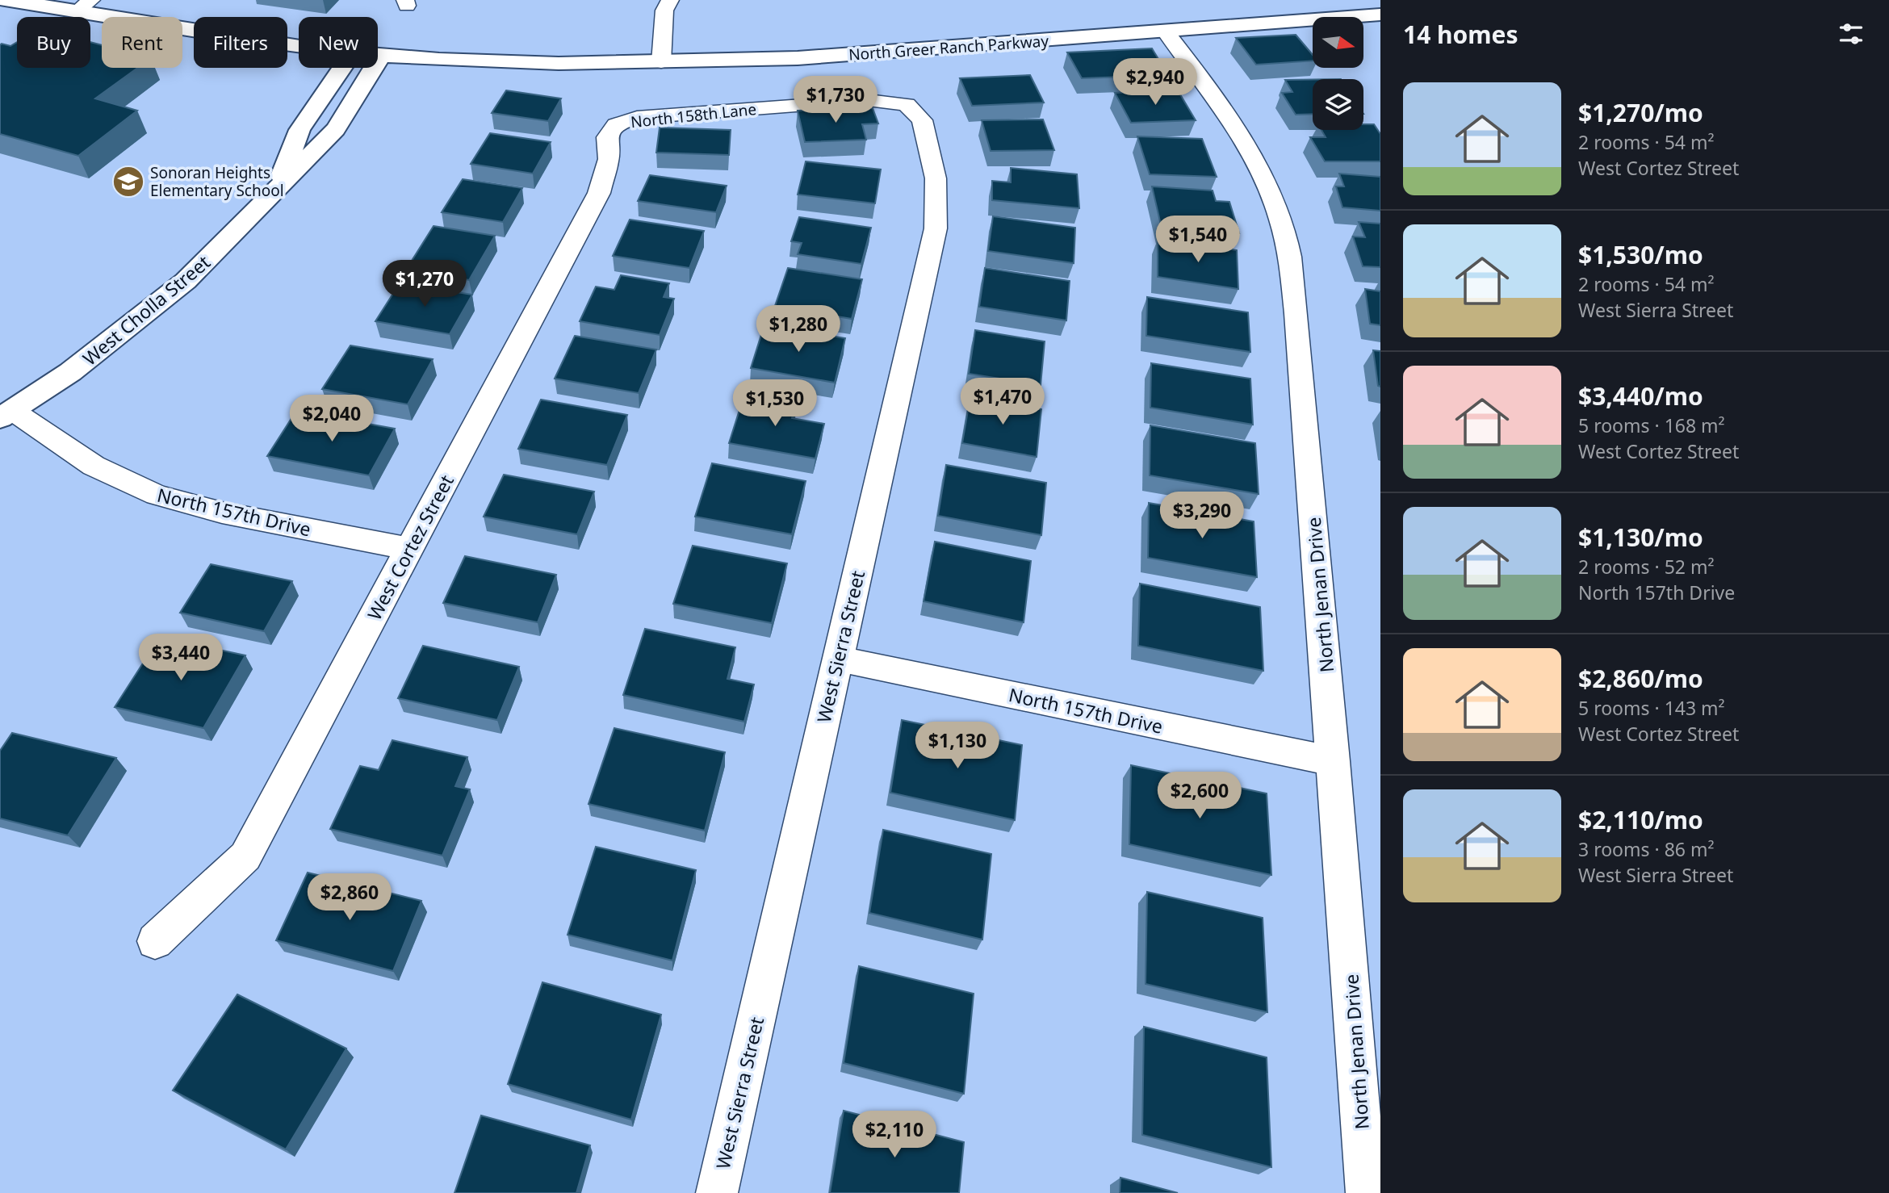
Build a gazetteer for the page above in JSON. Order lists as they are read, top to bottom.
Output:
{
  "streets": {
    "street": [
      "North Greer Ranch Parkway",
      "North 158th Lane",
      "West Cholla Street",
      "North 157th Drive",
      "West Cortez Street",
      "North Jenan Drive",
      "West Sierra Street"
    ]
  },
  "crossings": [
    ["North Greer Ranch Parkway", "West Cholla Street"],
    ["North Greer Ranch Parkway", "North Jenan Drive"],
    ["North 158th Lane", "West Cortez Street"],
    ["North 158th Lane", "West Sierra Street"],
    ["West Cholla Street", "North 157th Drive"],
    ["North 157th Drive", "West Cortez Street"],
    ["North 157th Drive", "North Jenan Drive"],
    ["North 157th Drive", "West Sierra Street"]
  ],
  "places": {
    "school or university": ["Sonoran Heights Elementary School"]
  },
  "north": "right",
  "page": {
    "heading": "14 homes",
    "chip": [
      "Buy",
      "Rent",
      "Filters",
      "New"
    ],
    "price": [
      "$2,940",
      "$1,730",
      "$1,540",
      "$1,270",
      "$1,280",
      "$1,470",
      "$1,530",
      "$2,040",
      "$3,290",
      "$3,440",
      "$1,130",
      "$2,600",
      "$2,860",
      "$2,110"
    ],
    "list": [
      {
        "name": "$1,270/mo",
        "note": "2 rooms · 54 m² · West Cortez Street"
      },
      {
        "name": "$1,530/mo",
        "note": "2 rooms · 54 m² · West Sierra Street"
      },
      {
        "name": "$3,440/mo",
        "note": "5 rooms · 168 m² · West Cortez Street"
      },
      {
        "name": "$1,130/mo",
        "note": "2 rooms · 52 m² · North 157th Drive"
      },
      {
        "name": "$2,860/mo",
        "note": "5 rooms · 143 m² · West Cortez Street"
      },
      {
        "name": "$2,110/mo",
        "note": "3 rooms · 86 m² · West Sierra Street"
      }
    ]
  }
}
